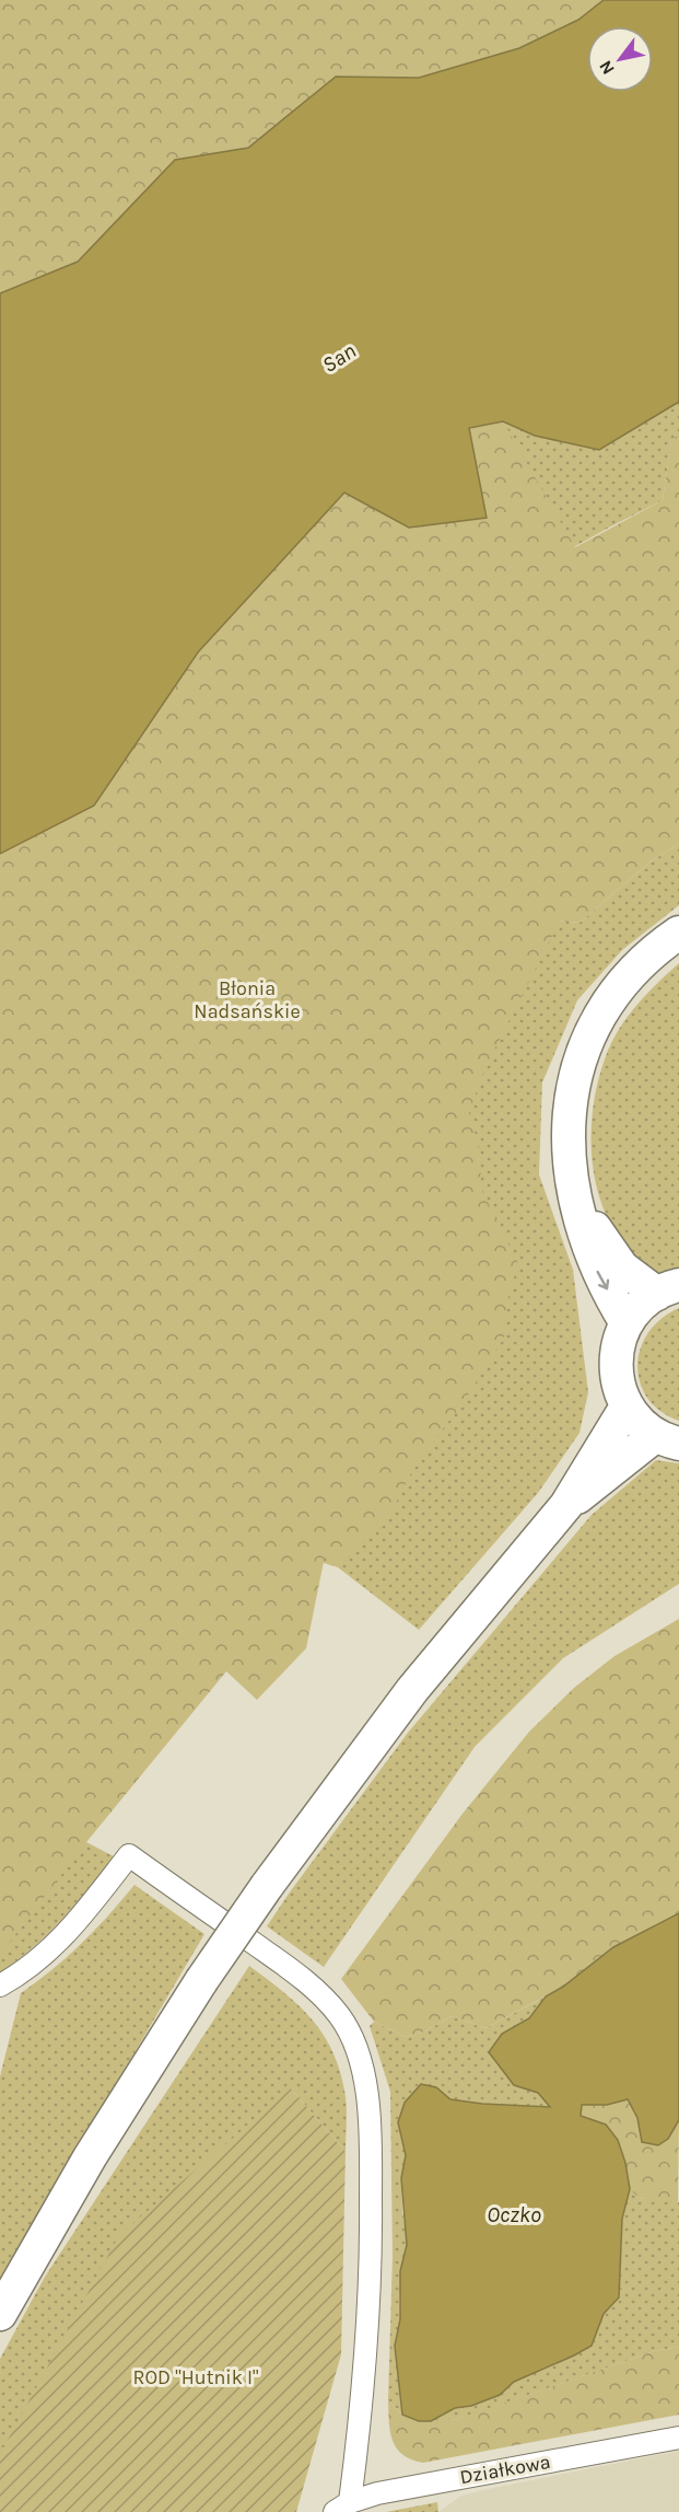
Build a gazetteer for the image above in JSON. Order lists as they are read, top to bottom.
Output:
{
  "streets": {
    "street": ["Działkowa"]
  },
  "water": ["San", "Oczko"],
  "parks": ["Błonia Nadsańskie", "ROD \"Hutnik I\""],
  "north": "bottom left"
}
